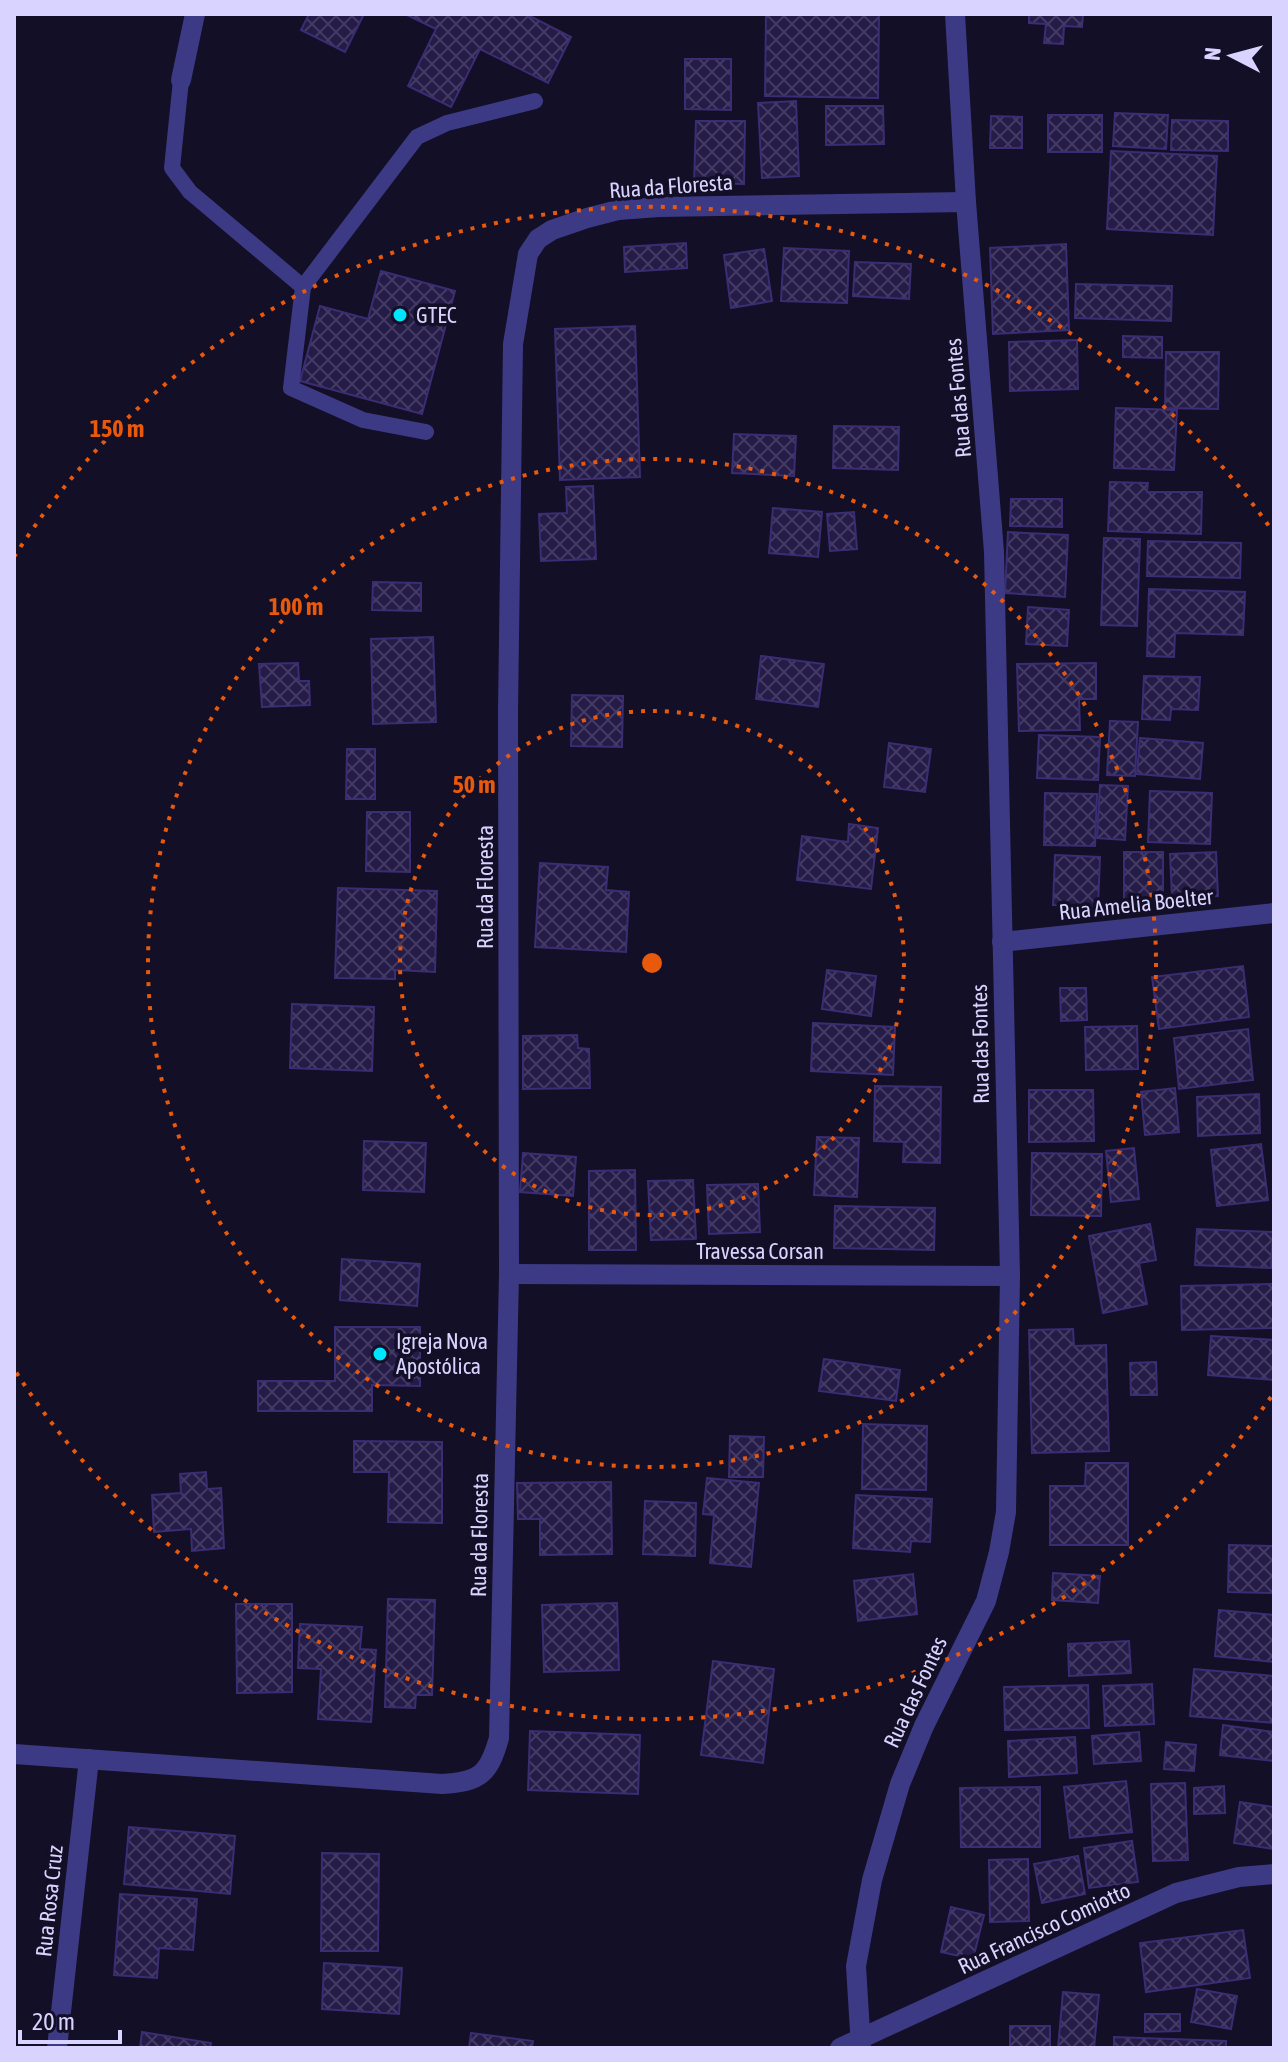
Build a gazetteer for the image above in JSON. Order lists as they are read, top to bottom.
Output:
{
  "streets": {
    "street": [
      "Rua da Floresta",
      "Rua das Fontes",
      "Rua Amelia Boelter",
      "Travessa Corsan",
      "Rua Rosa Cruz",
      "Rua Francisco Comiotto"
    ]
  },
  "crossings": [
    ["Rua da Floresta", "Rua das Fontes"],
    ["Rua da Floresta", "Travessa Corsan"],
    ["Rua da Floresta", "Rua Rosa Cruz"],
    ["Rua das Fontes", "Rua Amelia Boelter"],
    ["Rua das Fontes", "Travessa Corsan"],
    ["Rua das Fontes", "Rua Francisco Comiotto"]
  ],
  "places": ["GTEC", "Igreja Nova Apostólica"],
  "scale_bar": "20 m",
  "north": "left",
  "rings": ["150 m", "100 m", "50 m"]
}
